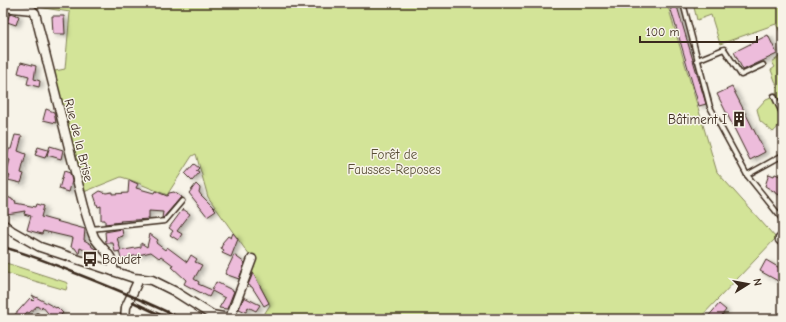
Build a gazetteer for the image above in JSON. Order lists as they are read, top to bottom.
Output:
{
  "streets": {
    "street": ["Rue de la Brise"]
  },
  "parks": ["Forêt de Fausses-Reposes"],
  "places": {
    "building": ["Bâtiment I"],
    "bus stop": ["Boudet"]
  },
  "scale_bar": "100 m",
  "north": "right"
}
